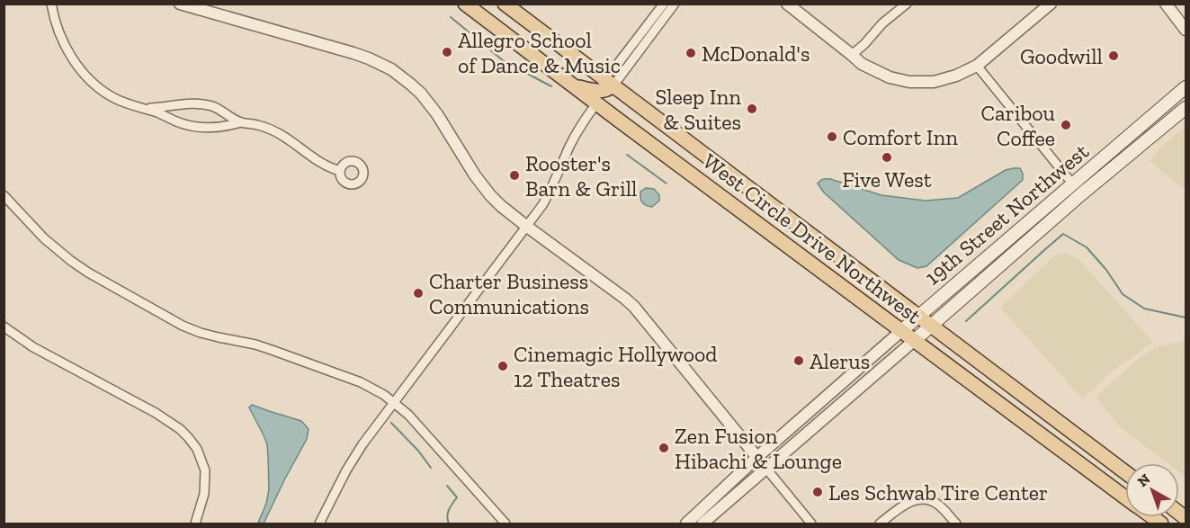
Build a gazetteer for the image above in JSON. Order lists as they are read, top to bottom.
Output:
{
  "streets": {
    "main road": ["19th Street Northwest", "West Circle Drive Northwest"]
  },
  "crossings": [
    ["19th Street Northwest", "West Circle Drive Northwest"]
  ],
  "places": [
    "Allegro School of Dance & Music",
    "McDonald's",
    "Goodwill",
    "Sleep Inn & Suites",
    "Caribou Coffee",
    "Comfort Inn",
    "Five West",
    "Rooster's Barn & Grill",
    "Charter Business Communications",
    "Alerus",
    "Cinemagic Hollywood 12 Theatres",
    "Zen Fusion Hibachi & Lounge",
    "Les Schwab Tire Center"
  ],
  "north": "top left"
}
